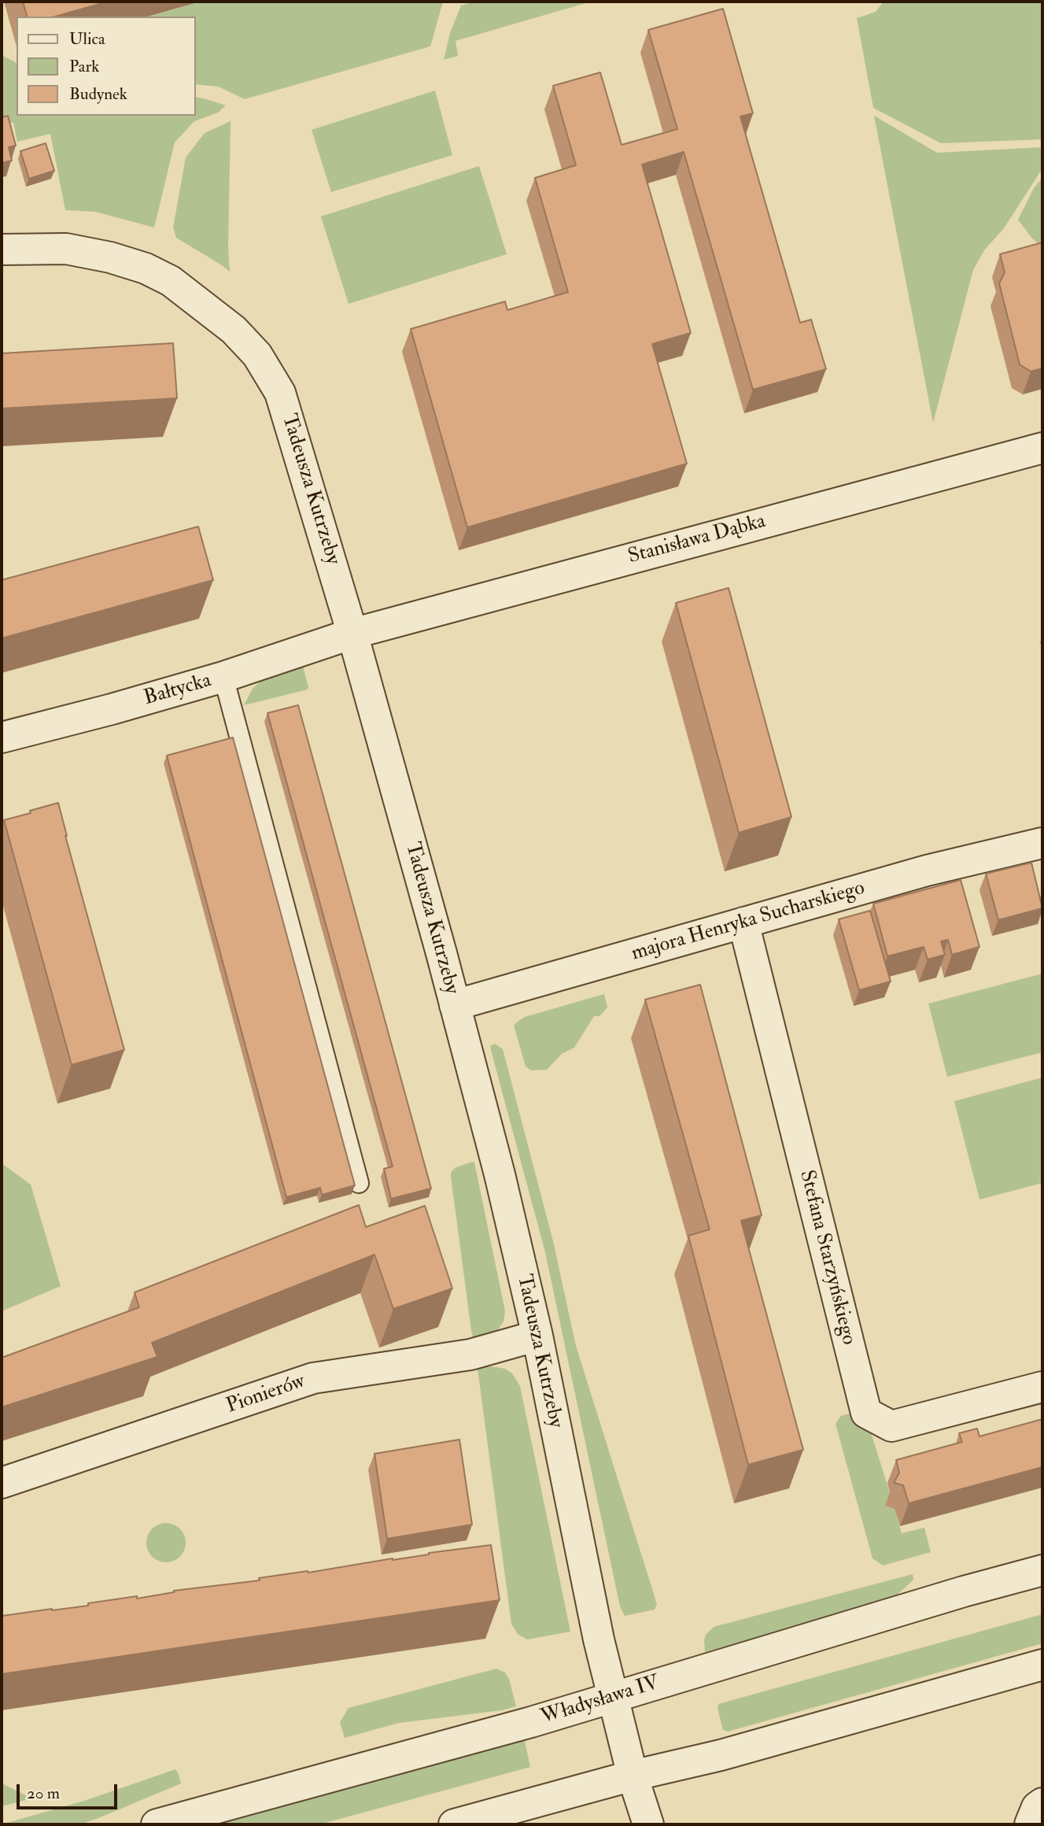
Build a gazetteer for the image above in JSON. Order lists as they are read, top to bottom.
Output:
{
  "streets": {
    "street": [
      "Tadeusza Kutrzeby",
      "Stanisława Dąbka",
      "Bałtycka",
      "majora Henryka Sucharskiego",
      "Stefana Starzyńskiego",
      "Pionierów",
      "Władysława IV"
    ]
  },
  "crossings": [
    ["Tadeusza Kutrzeby", "Stanisława Dąbka"],
    ["Tadeusza Kutrzeby", "Bałtycka"],
    ["Tadeusza Kutrzeby", "majora Henryka Sucharskiego"],
    ["Tadeusza Kutrzeby", "Pionierów"],
    ["Tadeusza Kutrzeby", "Władysława IV"],
    ["Stanisława Dąbka", "Bałtycka"],
    ["majora Henryka Sucharskiego", "Stefana Starzyńskiego"]
  ],
  "legend": ["Ulica", "Park", "Budynek"],
  "scale_bar": "20 m"
}
